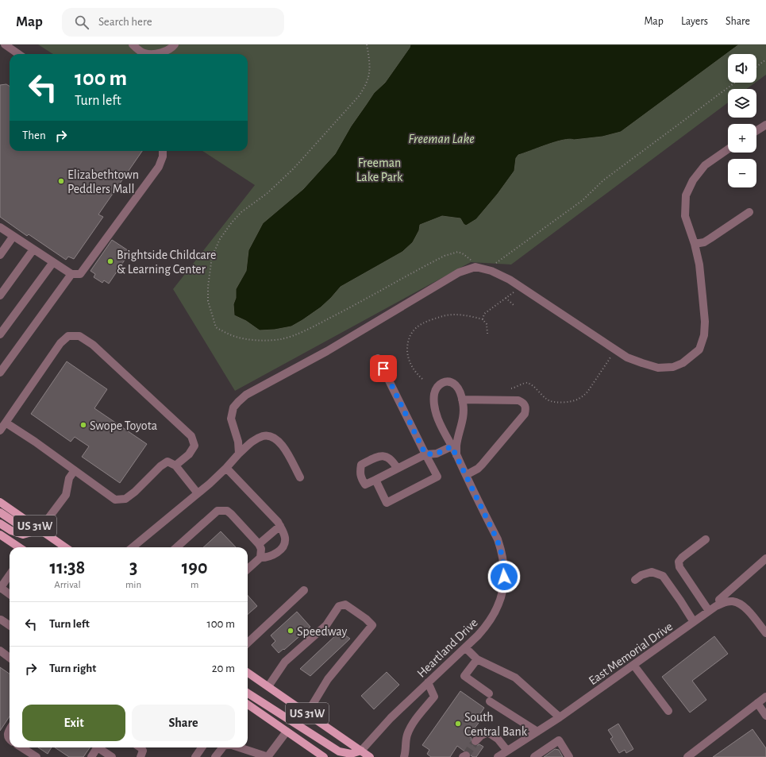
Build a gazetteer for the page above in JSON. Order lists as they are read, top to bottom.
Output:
{
  "streets": {
    "main road": ["US 31W"],
    "street": ["Heartland Drive", "East Memorial Drive"]
  },
  "crossings": [
    ["US 31W", "Heartland Drive"]
  ],
  "water": ["Freeman Lake"],
  "parks": ["Freeman Lake Park"],
  "places": [
    "Elizabethtown Peddlers Mall",
    "Brightside Childcare & Learning Center",
    "Swope Toyota",
    "Speedway",
    "South Central Bank"
  ],
  "page": {
    "header": "Map",
    "search": "Search here",
    "nav": ["Map", "Layers", "Share"],
    "map_buttons": ["+", "−"],
    "turn": ["100 m", "Turn left"],
    "then": "Then",
    "eta": [
      "11:38",
      "Arrival",
      "3",
      "min",
      "190",
      "m"
    ],
    "list": [
      {
        "name": "Turn left",
        "value": "100 m"
      },
      {
        "name": "Turn right",
        "value": "20 m"
      }
    ],
    "buttons": ["Exit", "Share"]
  }
}
